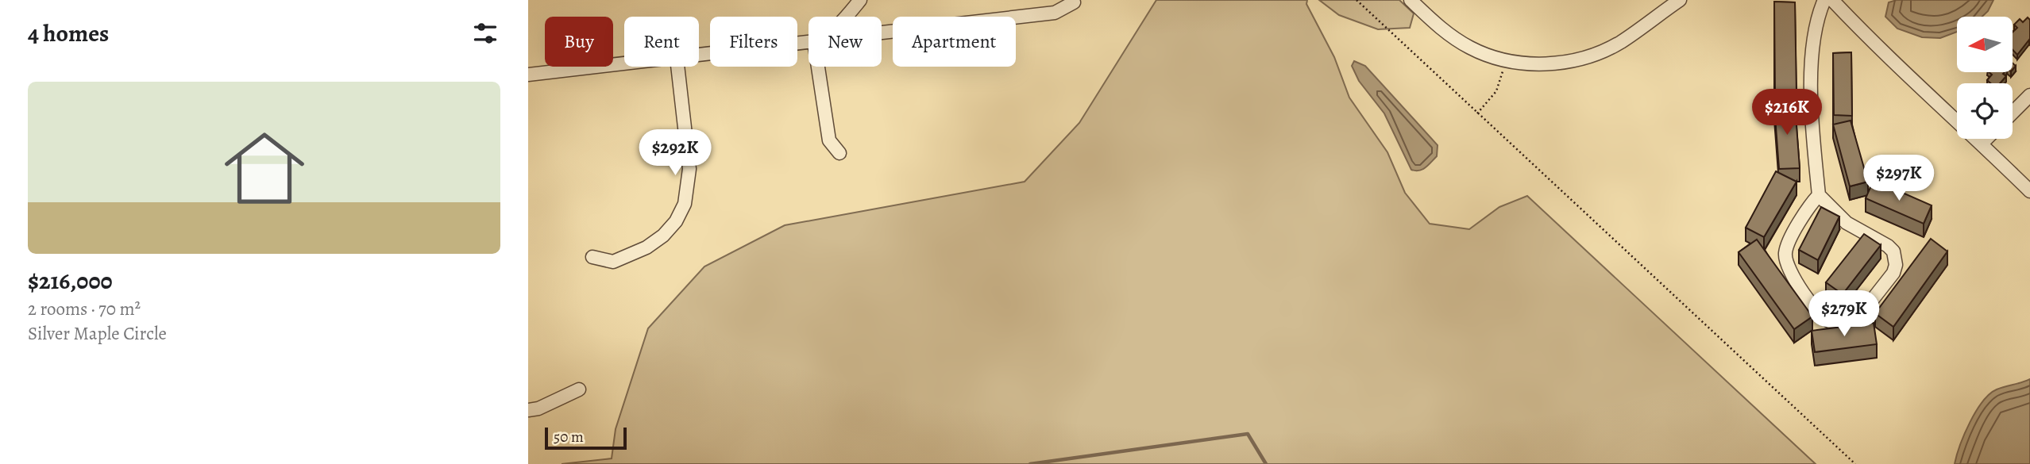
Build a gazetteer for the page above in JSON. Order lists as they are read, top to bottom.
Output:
{
  "scale_bar": "50 m",
  "north": "left",
  "page": {
    "heading": "4 homes",
    "chip": [
      "Buy",
      "Rent",
      "Filters",
      "New",
      "Apartment"
    ],
    "list": [
      {
        "name": "$216,000",
        "note": "2 rooms · 70 m² · Silver Maple Circle"
      }
    ],
    "price": [
      "$216K",
      "$292K",
      "$297K",
      "$279K"
    ],
    "scale": "50 m"
  }
}
